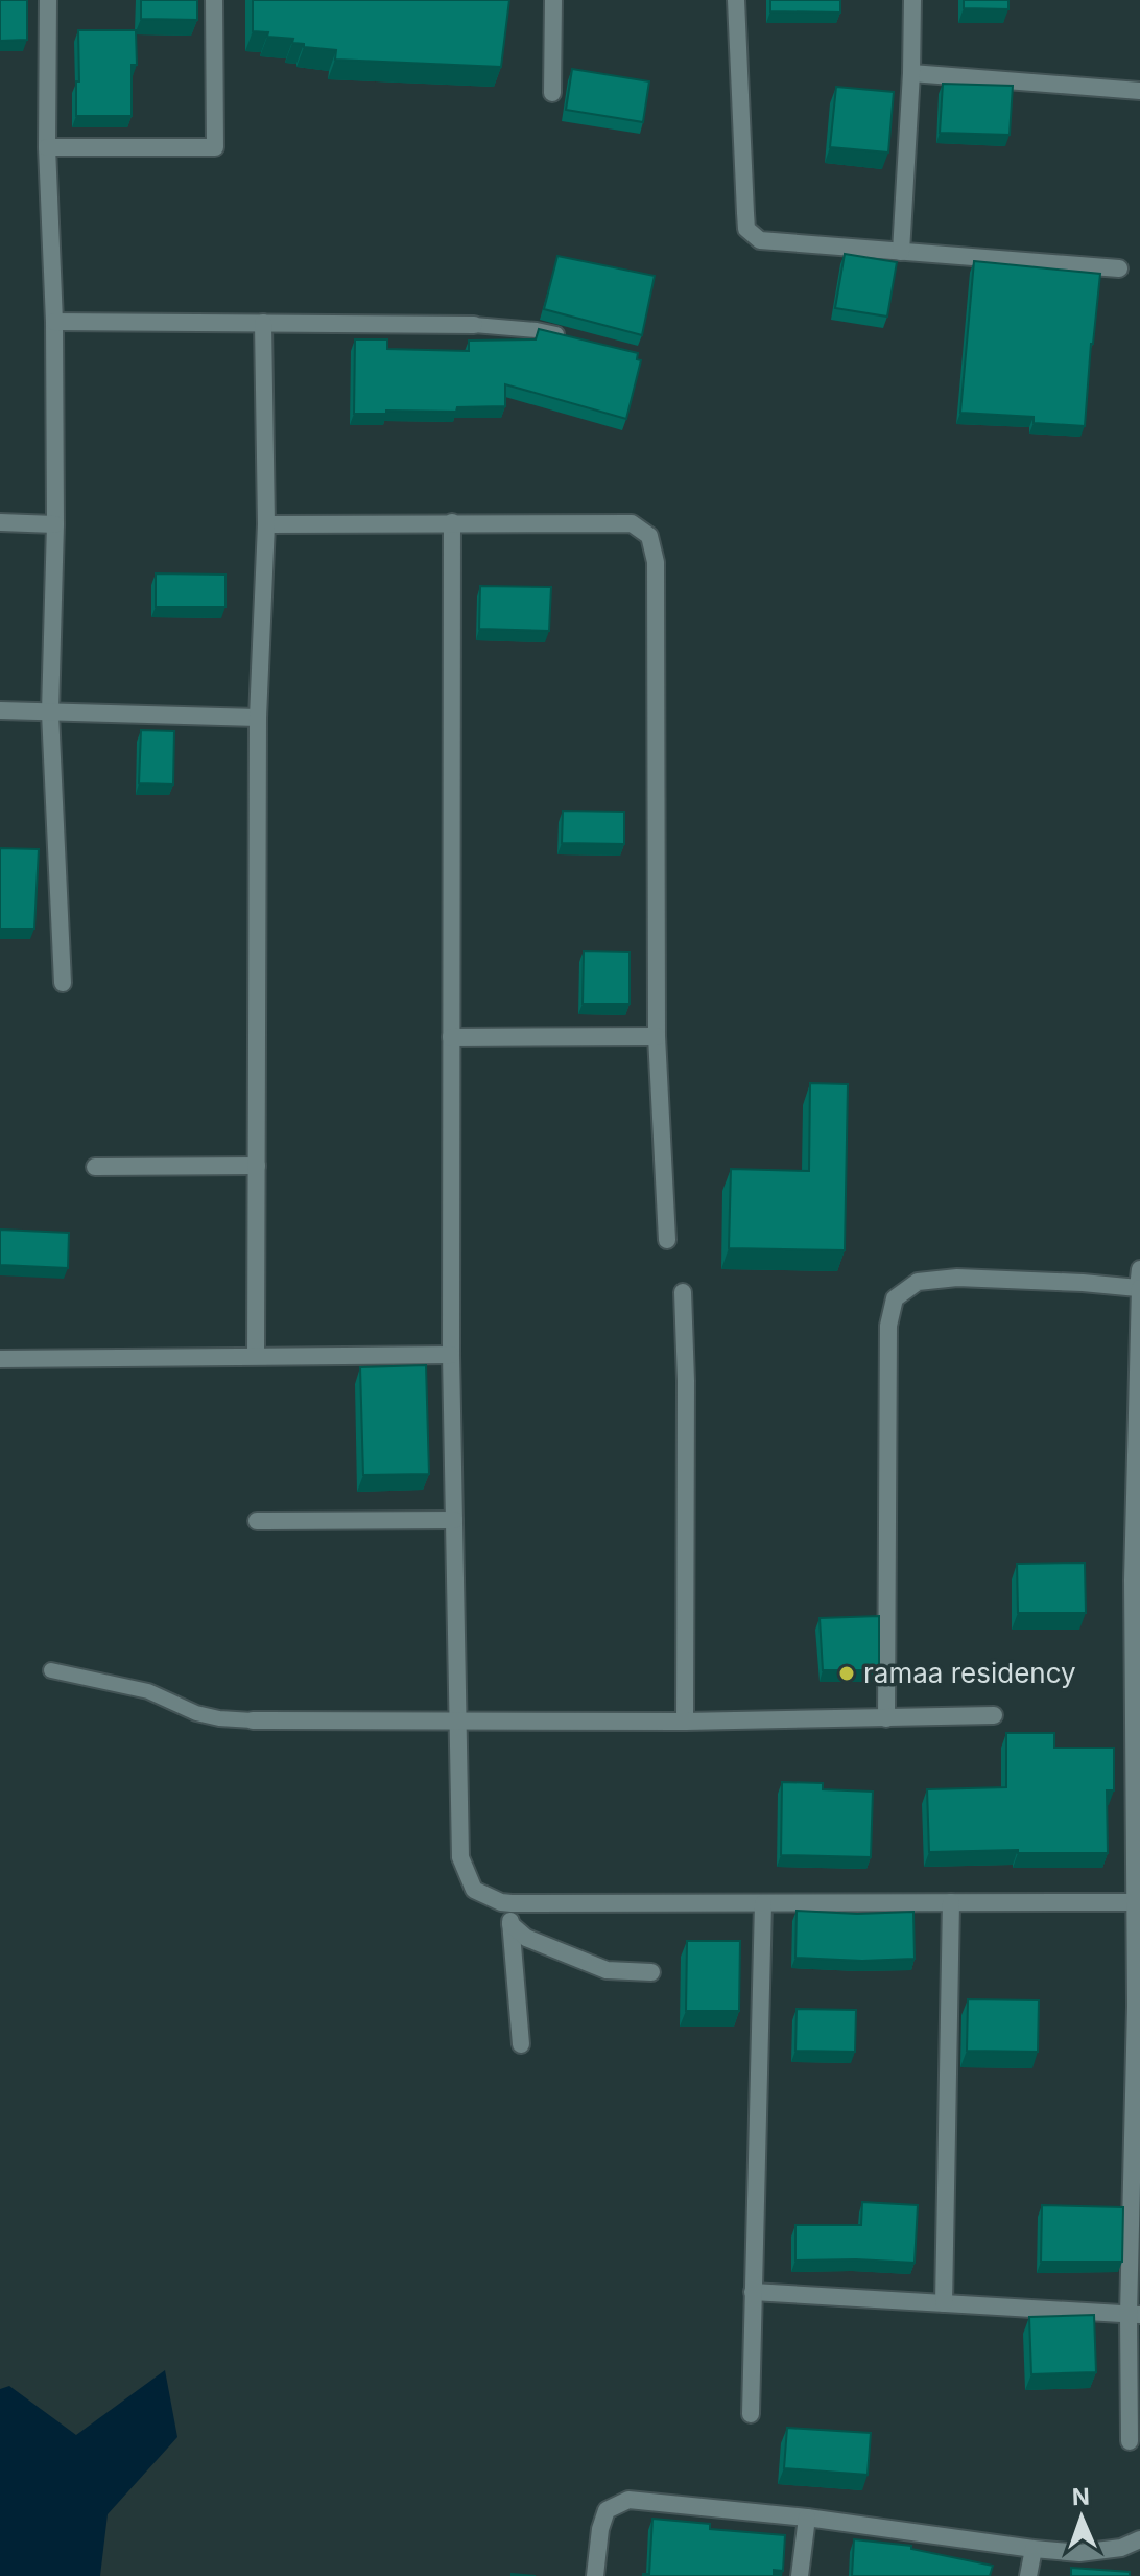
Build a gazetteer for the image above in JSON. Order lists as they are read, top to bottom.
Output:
{
  "places": ["ramaa residency"],
  "north": "top"
}
